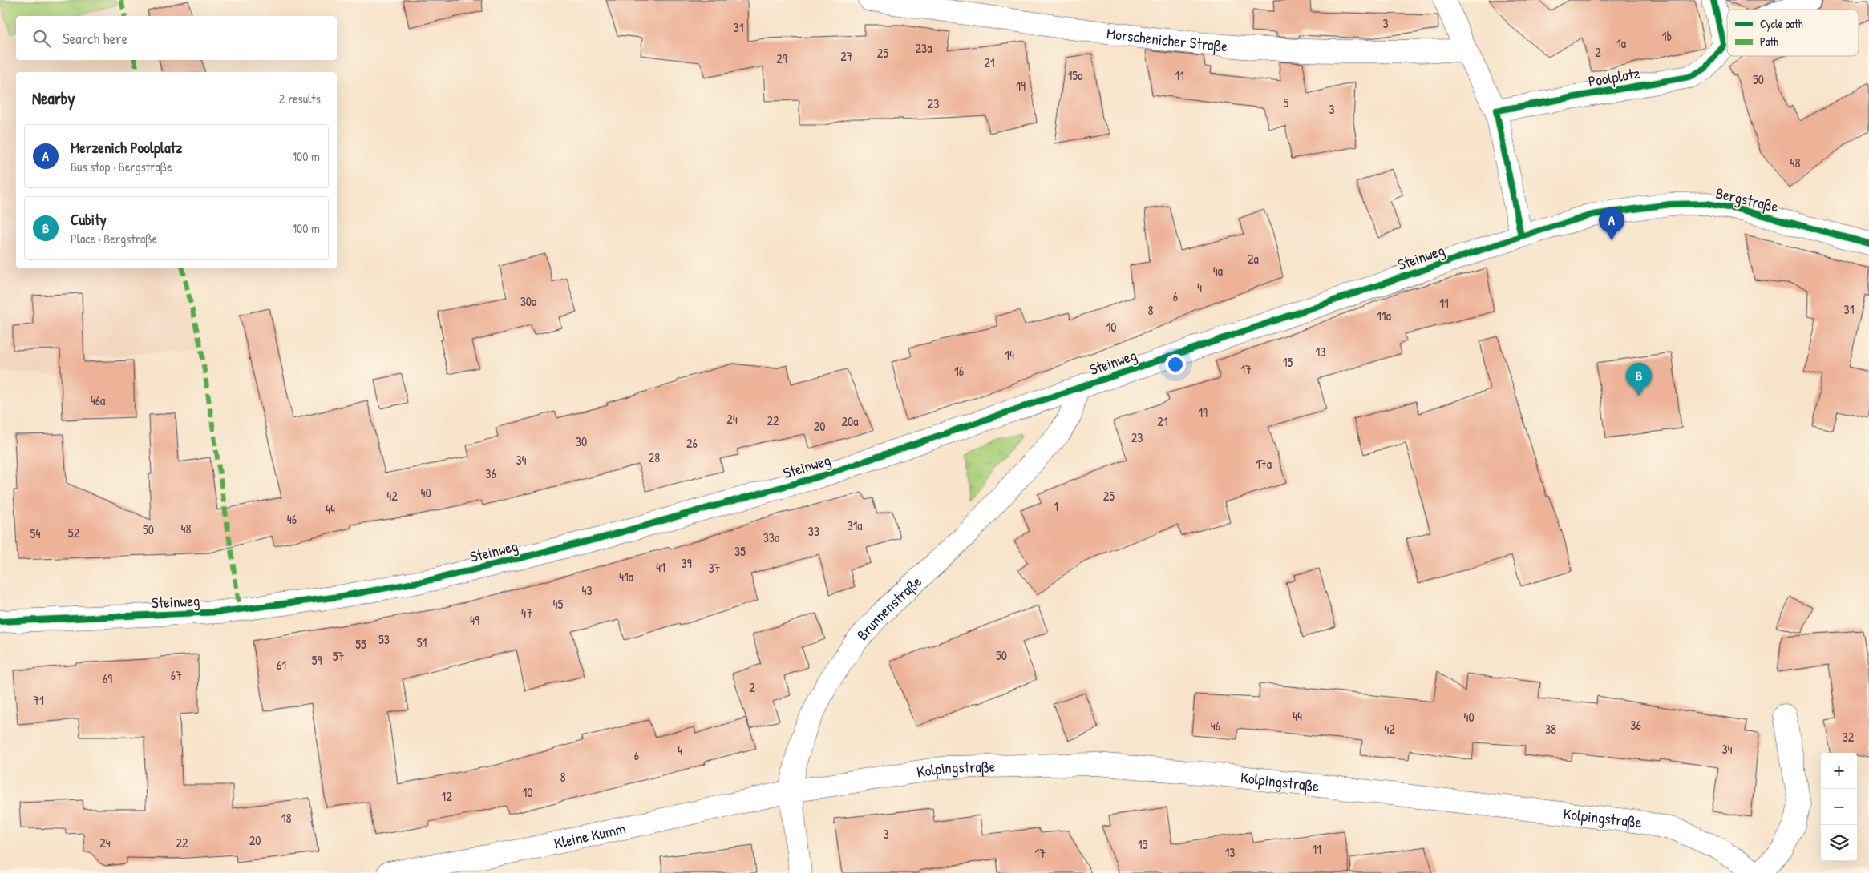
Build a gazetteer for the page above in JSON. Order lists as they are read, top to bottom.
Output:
{
  "streets": {
    "street": [
      "Morschenicher Straße",
      "Poolplatz",
      "Bergstraße",
      "Steinweg",
      "Brunnenstraße",
      "Kolpingstraße",
      "Kleine Kumm"
    ]
  },
  "crossings": [
    ["Bergstraße", "Steinweg"],
    ["Steinweg", "Brunnenstraße"],
    ["Brunnenstraße", "Kolpingstraße"],
    ["Brunnenstraße", "Kleine Kumm"],
    ["Kolpingstraße", "Kleine Kumm"]
  ],
  "house_numbers": [
    "3",
    "31",
    "1b",
    "1a",
    "23a",
    "2",
    "25",
    "27",
    "29",
    "21",
    "15a",
    "11",
    "50",
    "19",
    "5",
    "23",
    "3",
    "48",
    "2a",
    "4a",
    "4",
    "6",
    "30a",
    "11",
    "31",
    "8",
    "11a",
    "10",
    "13",
    "14",
    "15",
    "17",
    "16",
    "46a",
    "19",
    "24",
    "22",
    "20a",
    "21",
    "20",
    "23",
    "30",
    "26",
    "28",
    "34",
    "17a",
    "36",
    "40",
    "42",
    "25",
    "1",
    "44",
    "46",
    "31a",
    "48",
    "50",
    "33",
    "52",
    "54",
    "33a",
    "35",
    "39",
    "41",
    "37",
    "41a",
    "43",
    "45",
    "47",
    "49",
    "53",
    "51",
    "55",
    "50",
    "57",
    "59",
    "61",
    "67",
    "69",
    "2",
    "71",
    "44",
    "40",
    "36",
    "46",
    "42",
    "38",
    "32",
    "34",
    "4",
    "6",
    "8",
    "10",
    "12",
    "18",
    "3",
    "20",
    "24",
    "22",
    "15",
    "11",
    "13",
    "17"
  ],
  "legend": ["Cycle path", "Path"],
  "page": {
    "search": "Search here",
    "heading": ["Nearby", "2 results"],
    "list": [
      {
        "mark": "A",
        "name": "Merzenich Poolplatz",
        "note": "Bus stop · Bergstraße",
        "value": "100 m"
      },
      {
        "mark": "B",
        "name": "Cubity",
        "note": "Place · Bergstraße",
        "value": "100 m"
      }
    ],
    "pins": ["A", "B"],
    "map_buttons": ["+", "−"]
  }
}
